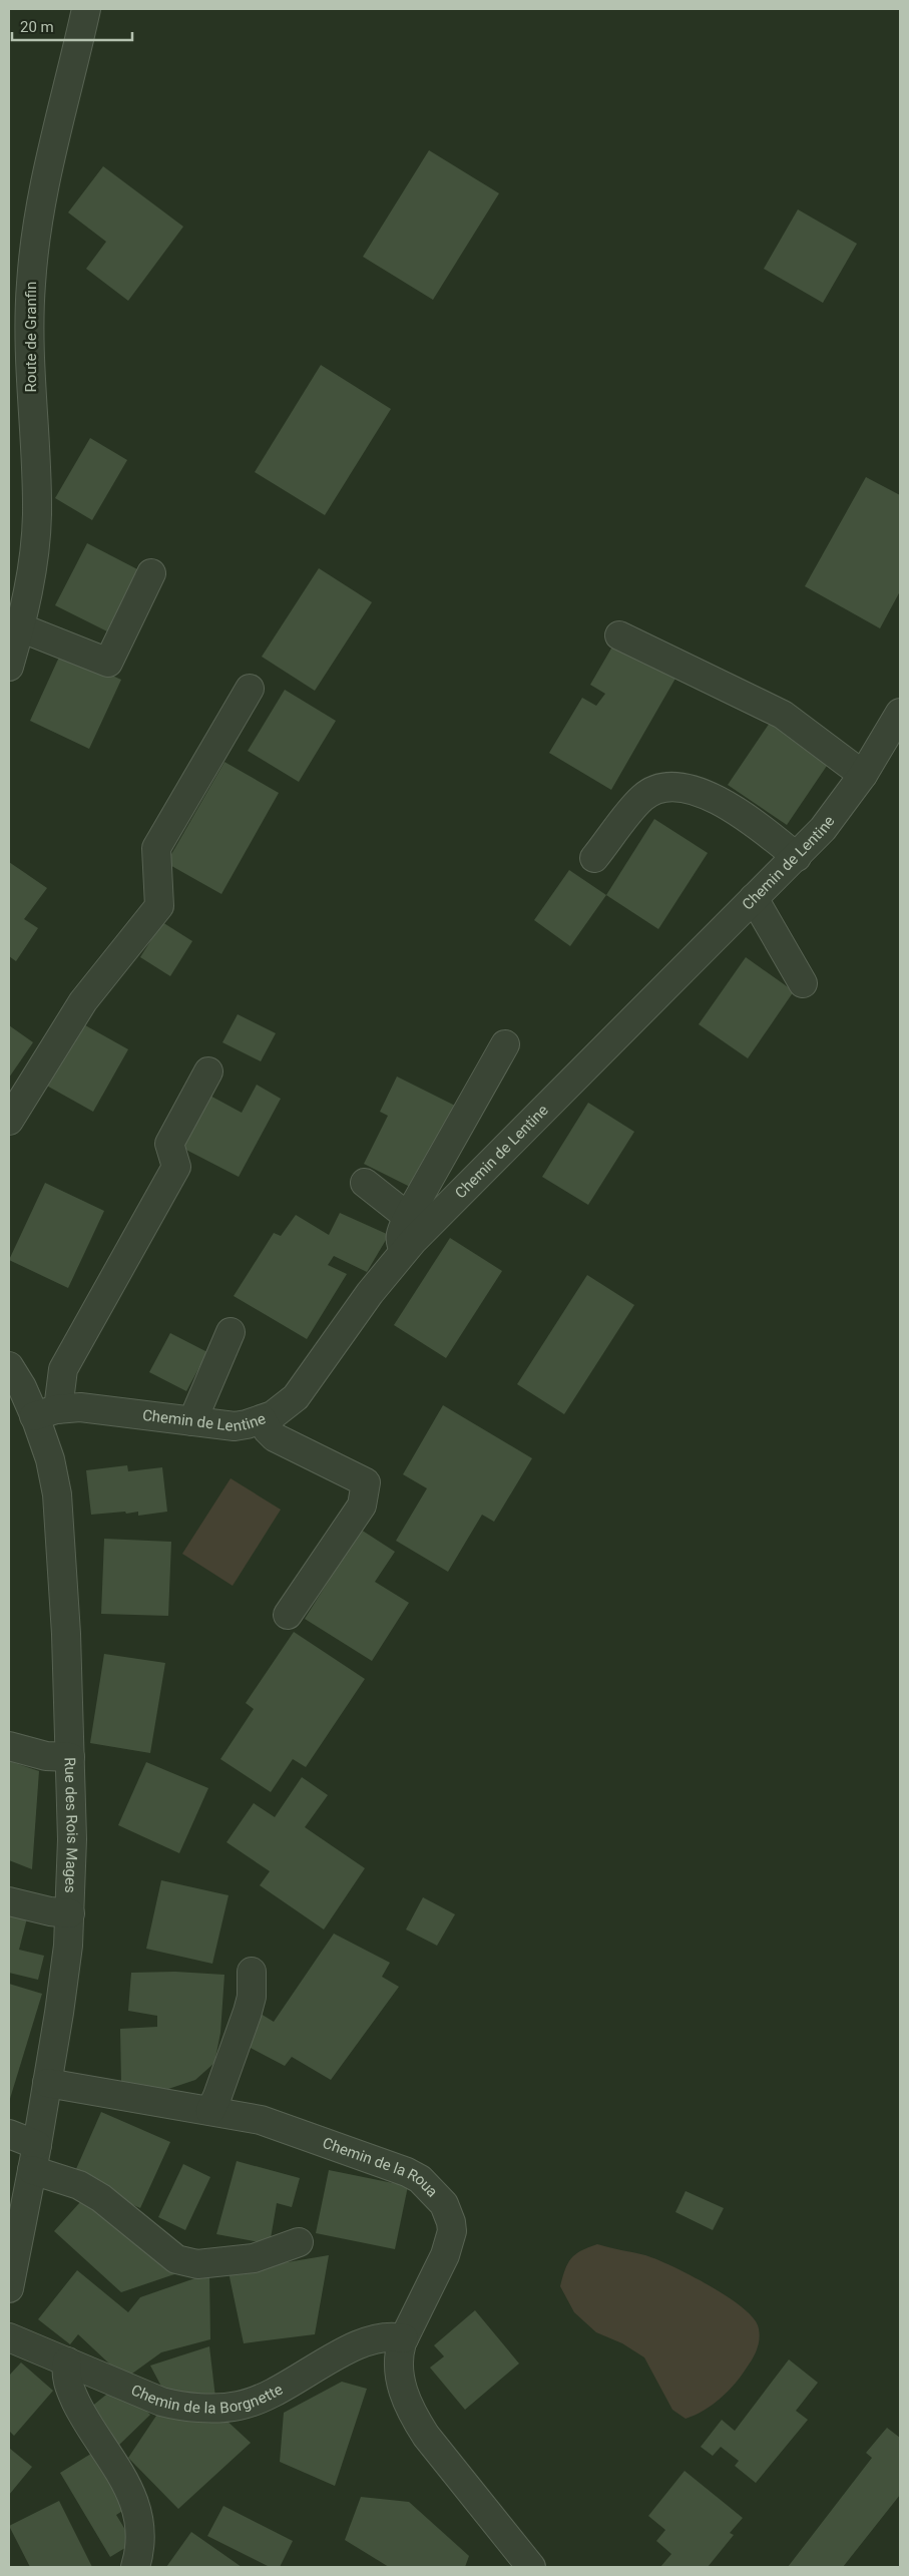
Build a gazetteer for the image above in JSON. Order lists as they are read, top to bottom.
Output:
{
  "streets": {
    "street": [
      "Route de Granfin",
      "Chemin de Lentine",
      "Rue des Rois Mages",
      "Chemin de la Roua",
      "Chemin de la Borgnette"
    ]
  },
  "crossings": [
    ["Chemin de Lentine", "Rue des Rois Mages"],
    ["Rue des Rois Mages", "Chemin de la Roua"],
    ["Chemin de la Roua", "Chemin de la Borgnette"]
  ],
  "scale_bar": "20 m"
}
